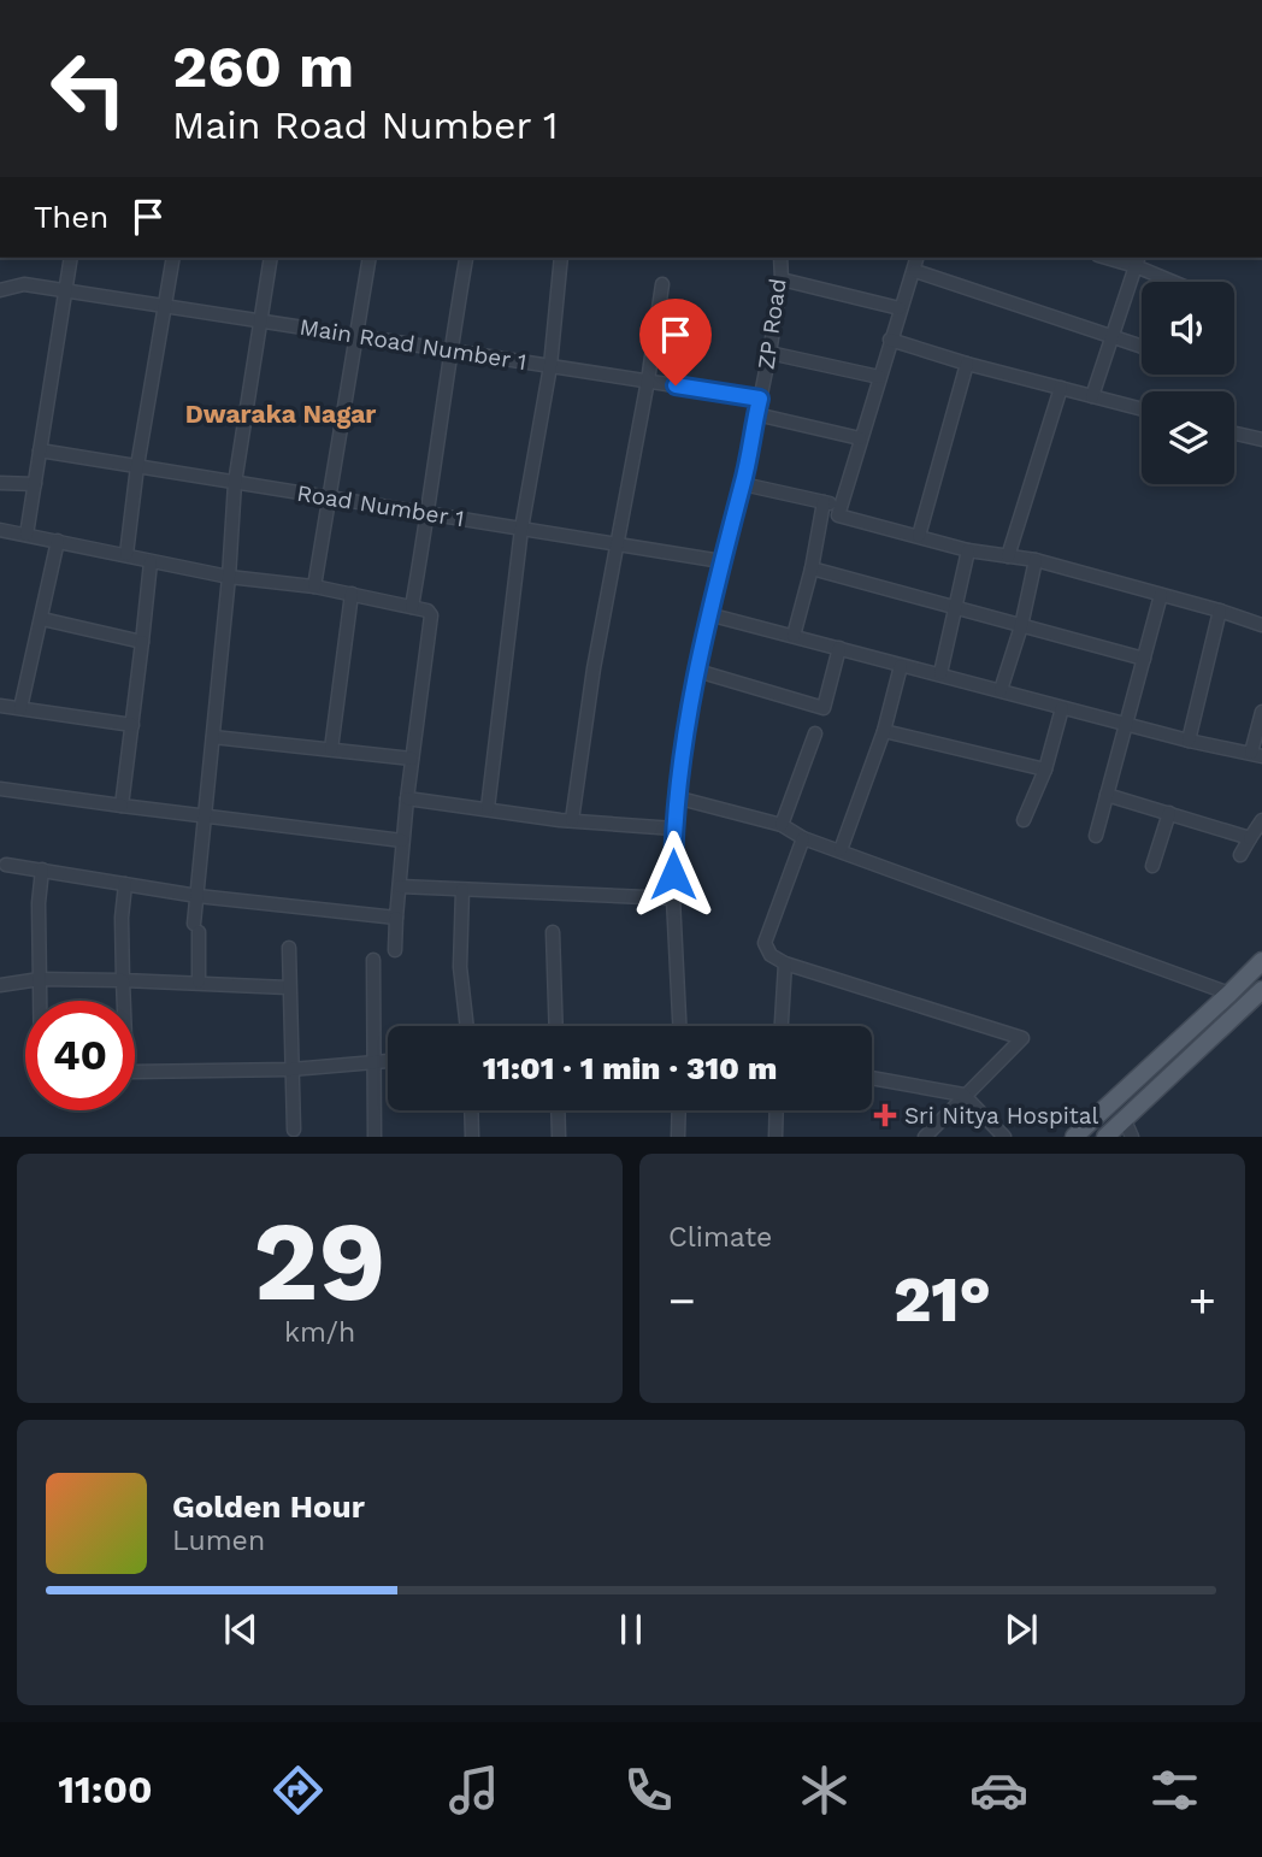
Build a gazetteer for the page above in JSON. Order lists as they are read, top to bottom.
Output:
{
  "streets": {
    "street": ["ZP Road", "Main Road Number 1", "Road Number 1"]
  },
  "crossings": [
    ["ZP Road", "Main Road Number 1"],
    ["ZP Road", "Road Number 1"]
  ],
  "districts": ["Dwaraka Nagar"],
  "places": {
    "health": ["Sri Nitya Hospital"]
  },
  "page": {
    "turn": ["260 m", "Main Road Number 1"],
    "then": "Then",
    "limit": "40",
    "trip": "11:01 · 1 min · 310 m",
    "tile": [
      ["29", "km/h"],
      "Climate"
    ],
    "heat": ["−", "21°", "+"],
    "song": ["Golden Hour", "Lumen"],
    "tabs": "11:00"
  }
}
